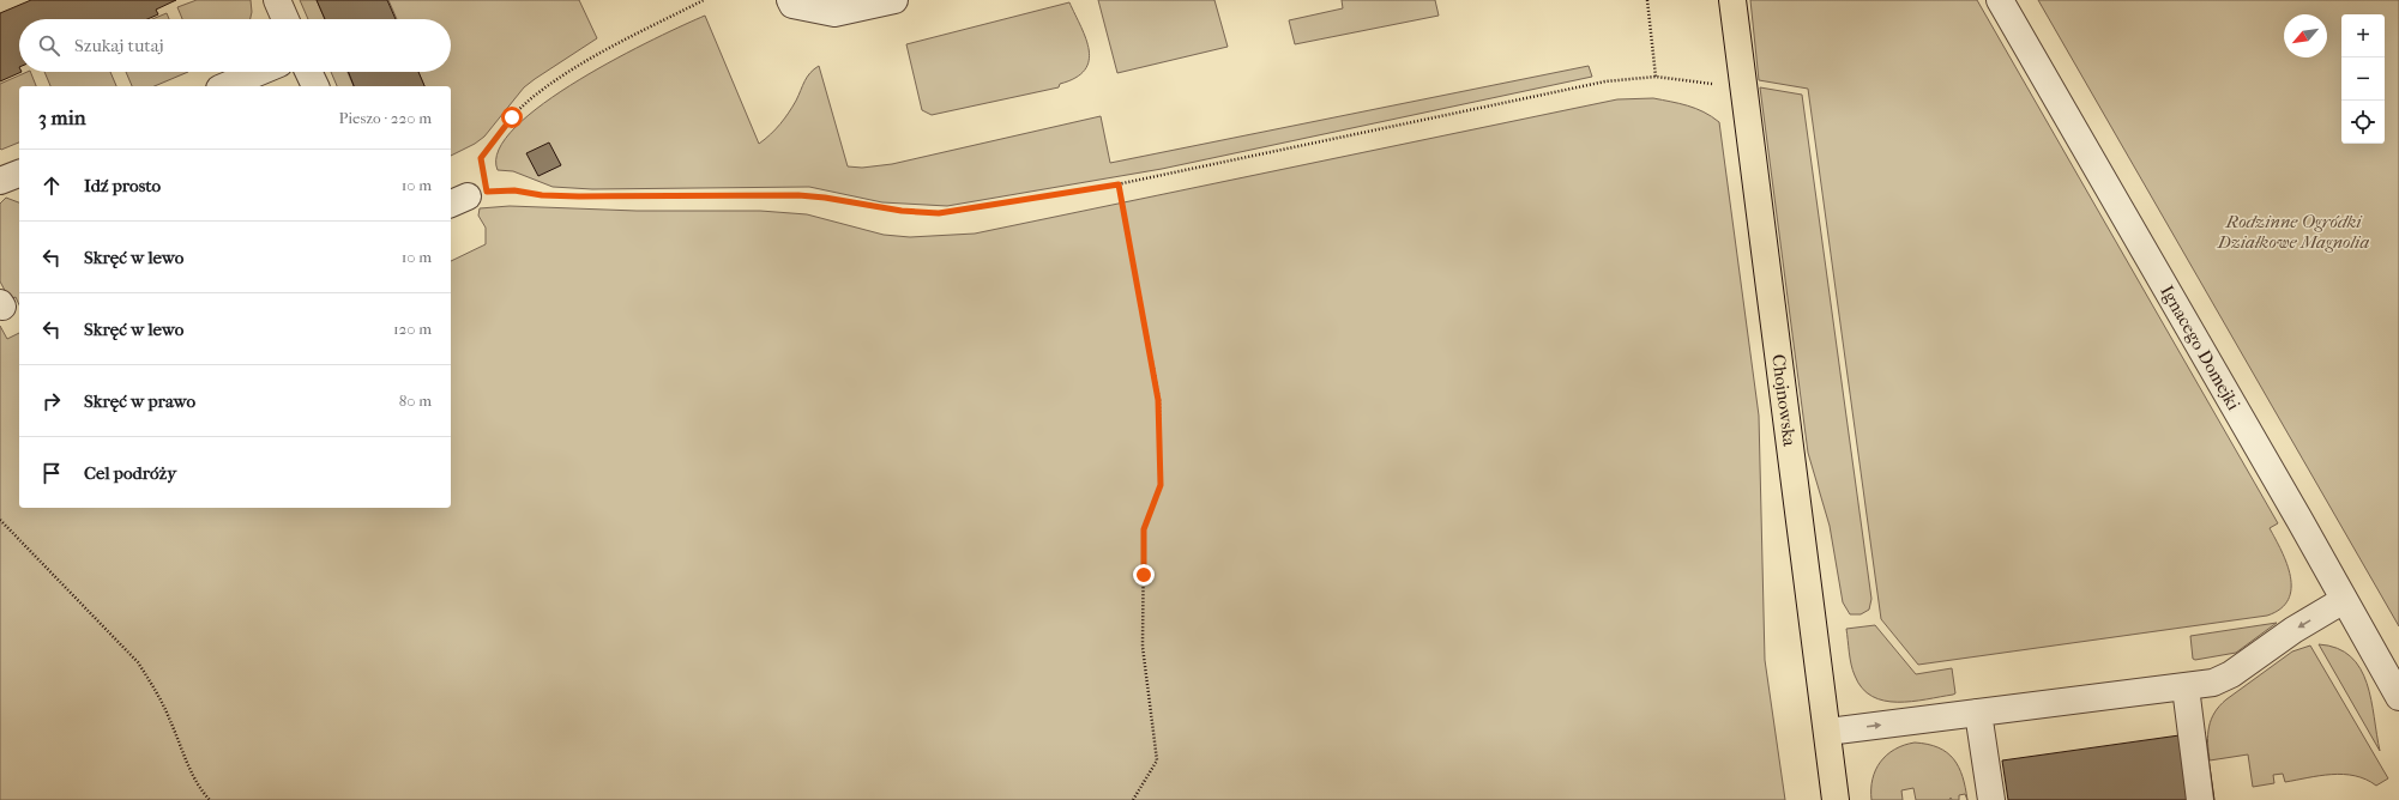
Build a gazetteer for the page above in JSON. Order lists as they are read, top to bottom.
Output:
{
  "streets": {
    "main road": ["Chojnowska"],
    "street": ["Ignacego Domejki"]
  },
  "parks": ["Rodzinne Ogródki Działkowe Magnolia"],
  "north": "bottom left",
  "page": {
    "map_buttons": ["+", "−"],
    "search": "Szukaj tutaj",
    "heading": ["3 min", "Pieszo · 220 m"],
    "list": [
      ["Idź prosto", "10 m"],
      ["Skręć w lewo", "10 m"],
      ["Skręć w lewo", "120 m"],
      ["Skręć w prawo", "80 m"],
      "Cel podróży"
    ]
  }
}
